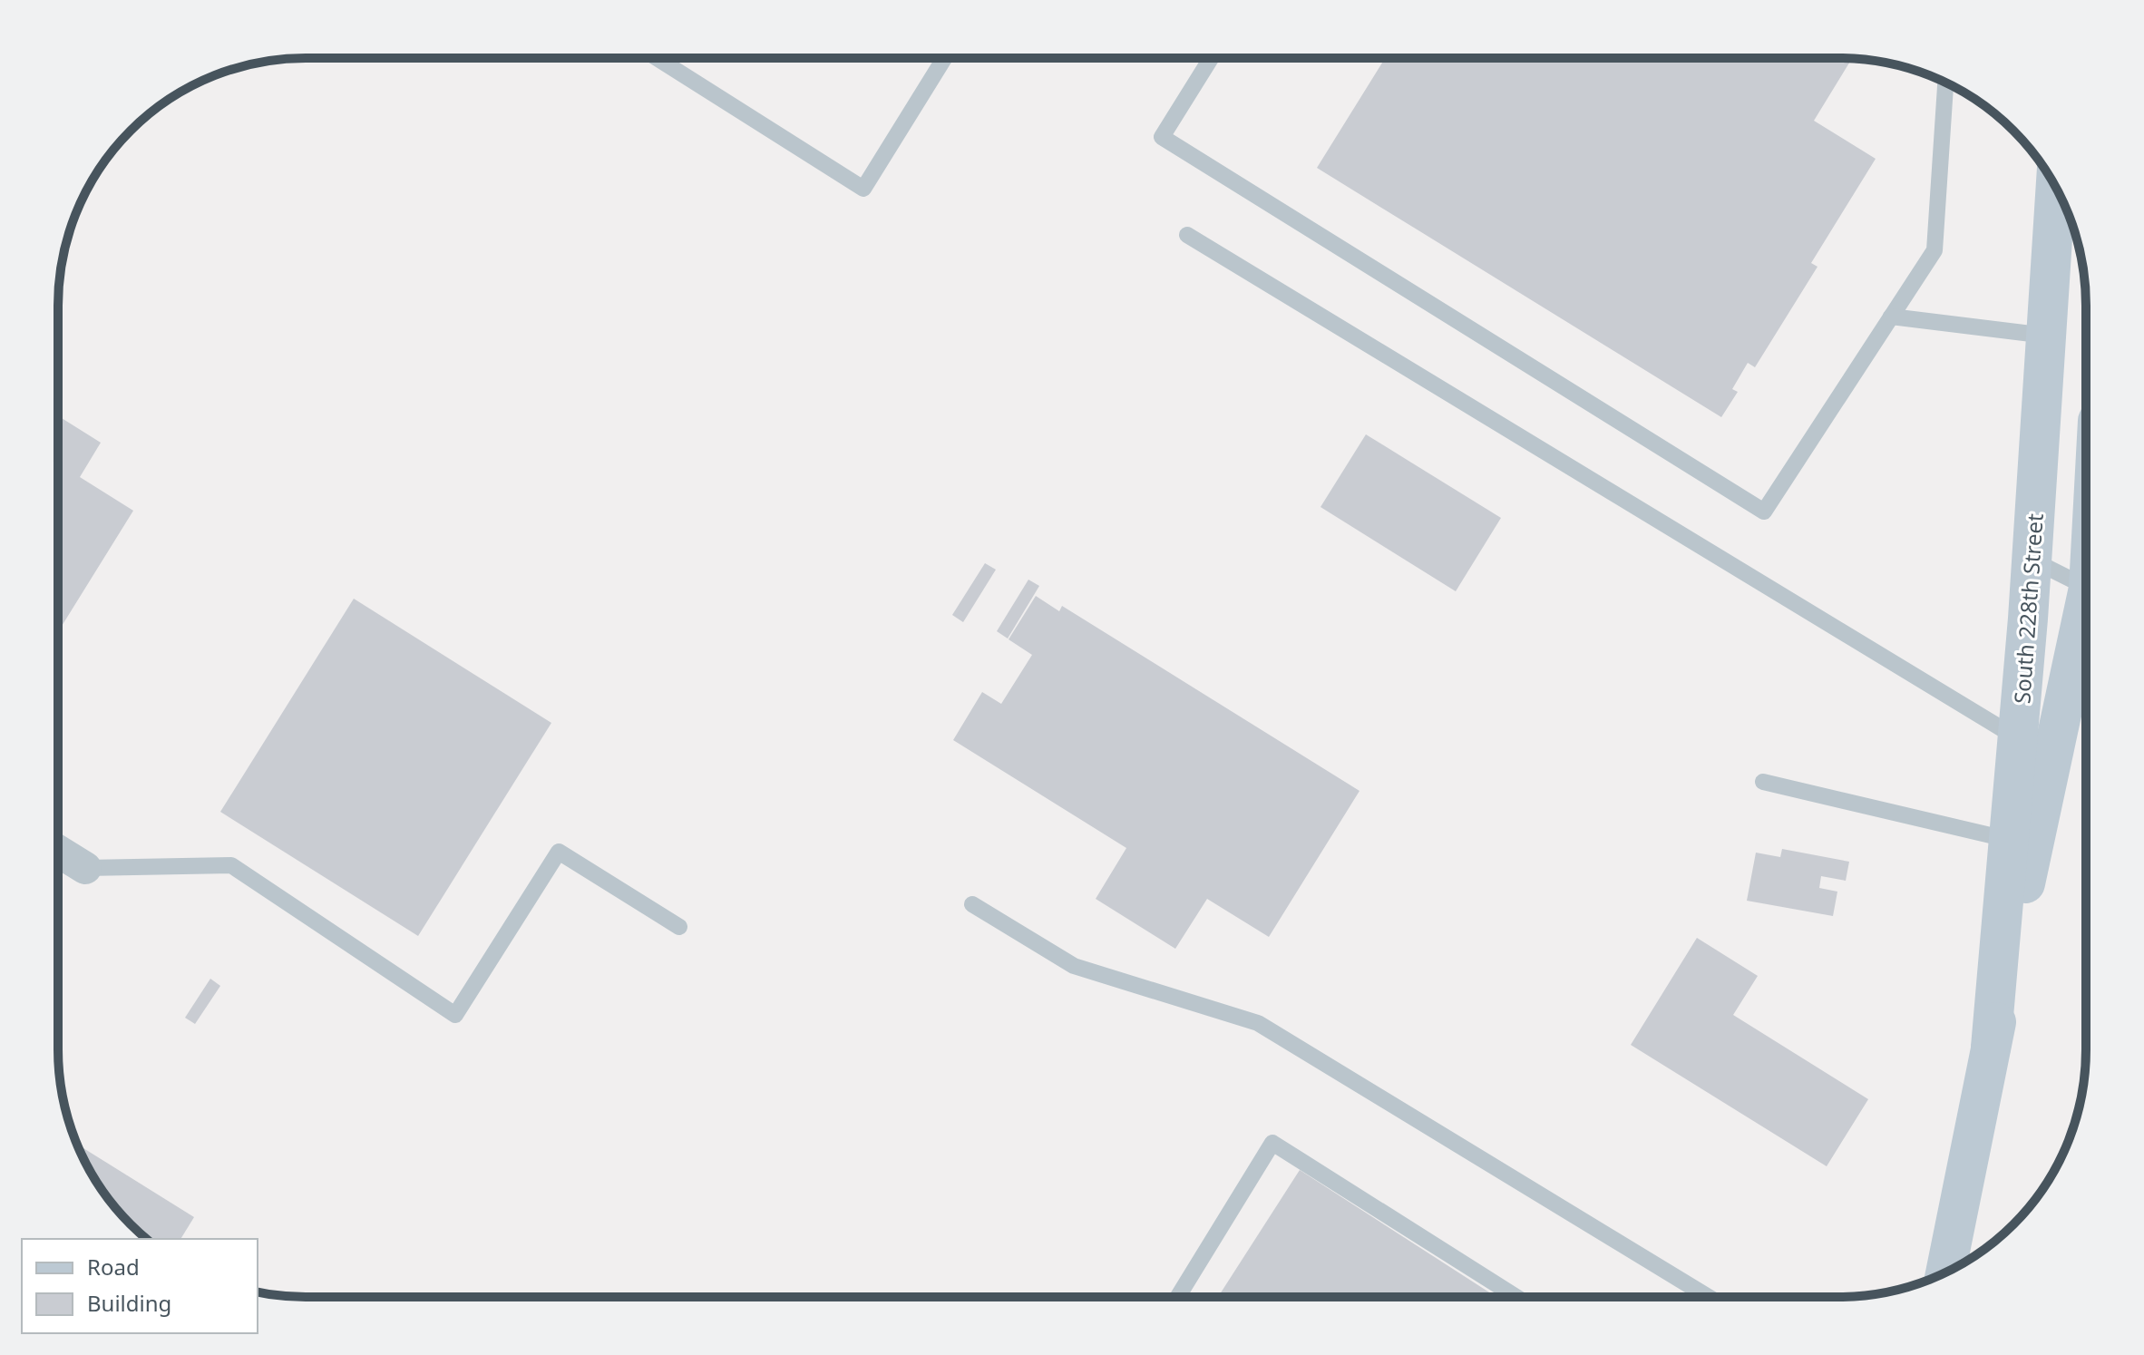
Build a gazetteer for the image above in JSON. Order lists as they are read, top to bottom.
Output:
{
  "streets": {
    "main road": ["South 228th Street"]
  },
  "legend": ["Road", "Building"]
}
